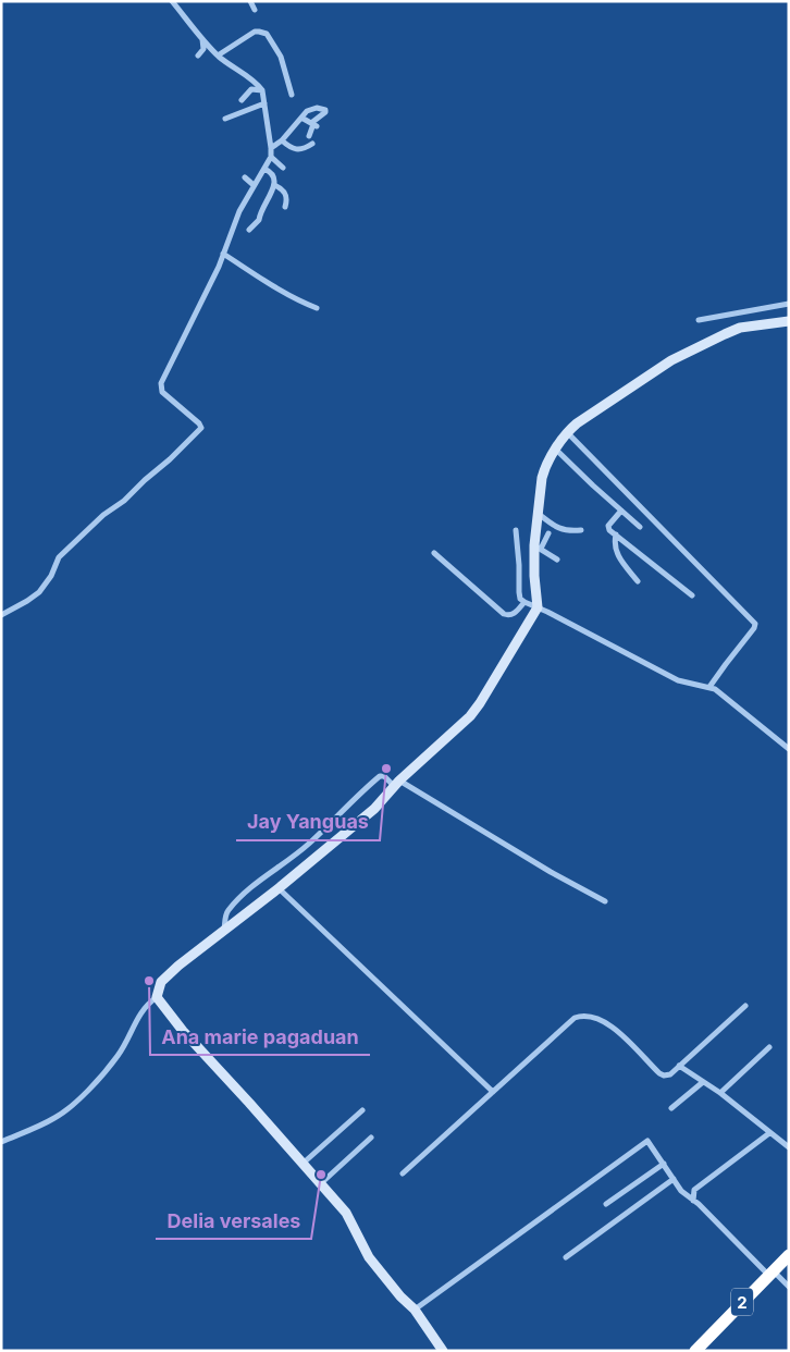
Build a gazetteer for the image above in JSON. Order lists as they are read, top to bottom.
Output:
{
  "streets": {
    "highway": ["2"]
  },
  "places": ["Jay Yanguas", "Ana marie pagaduan", "Delia versales"]
}
